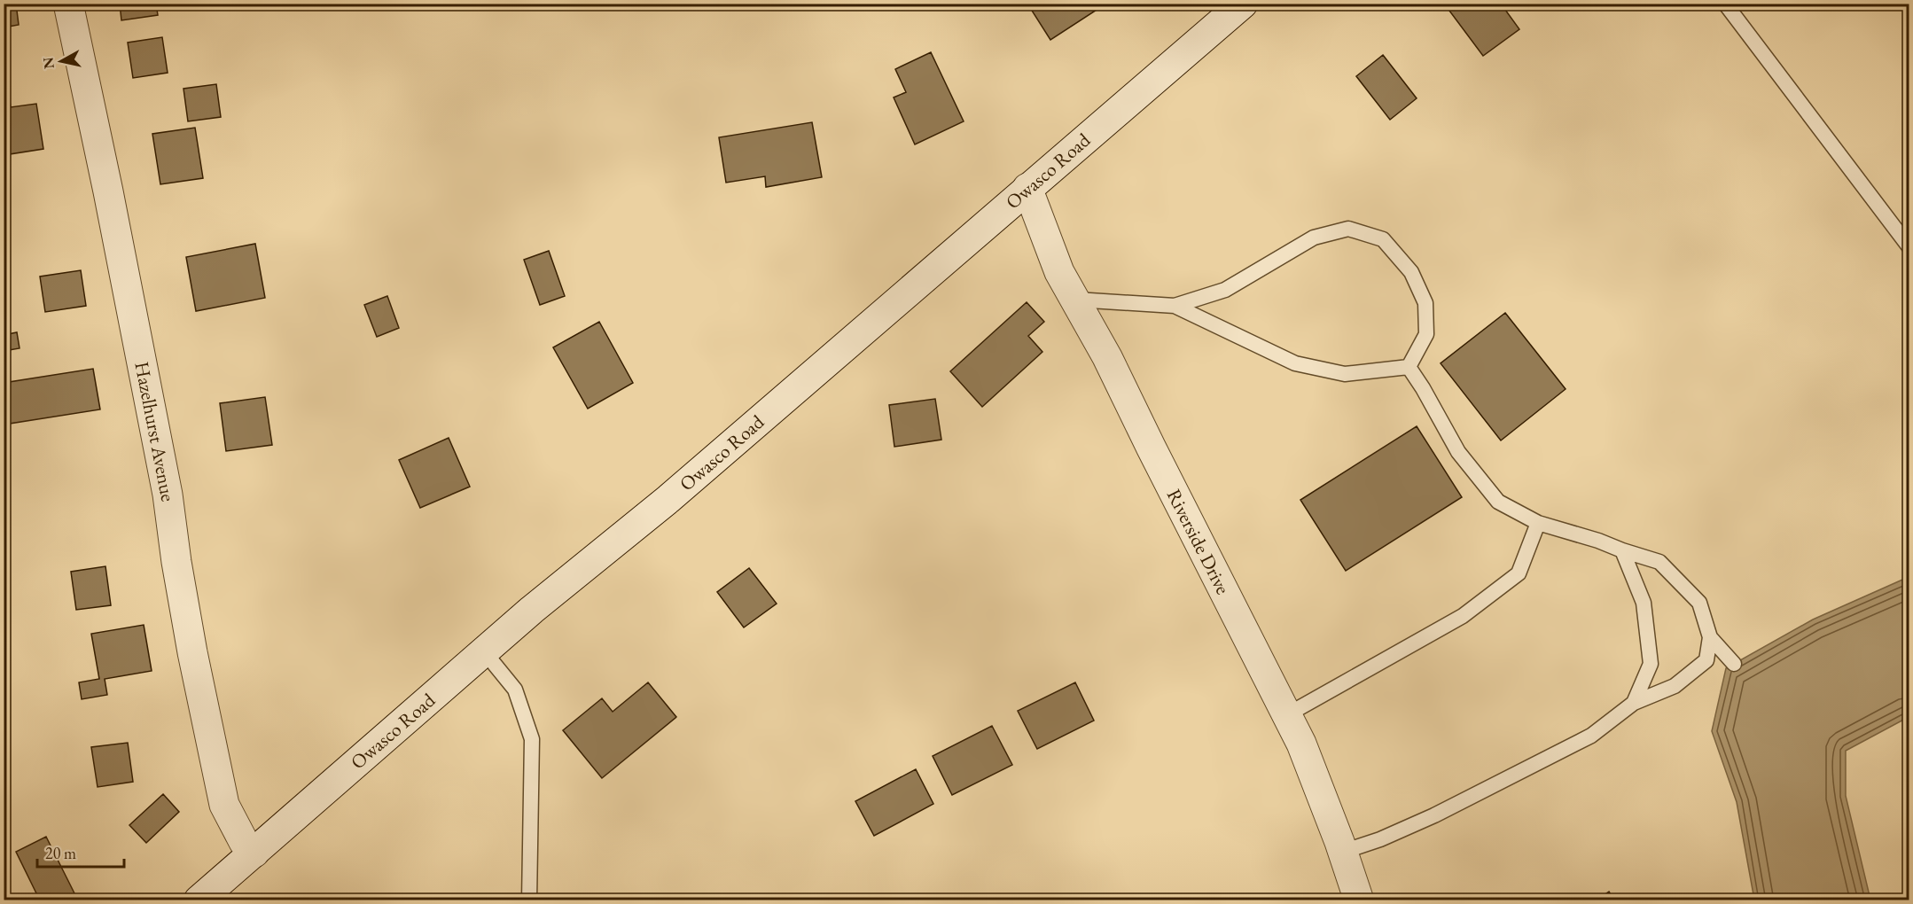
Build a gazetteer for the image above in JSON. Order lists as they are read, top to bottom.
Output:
{
  "streets": {
    "street": ["Owasco Road", "Hazelhurst Avenue", "Riverside Drive"]
  },
  "crossings": [
    ["Owasco Road", "Hazelhurst Avenue"],
    ["Owasco Road", "Riverside Drive"]
  ],
  "scale_bar": "20 m",
  "north": "left"
}
